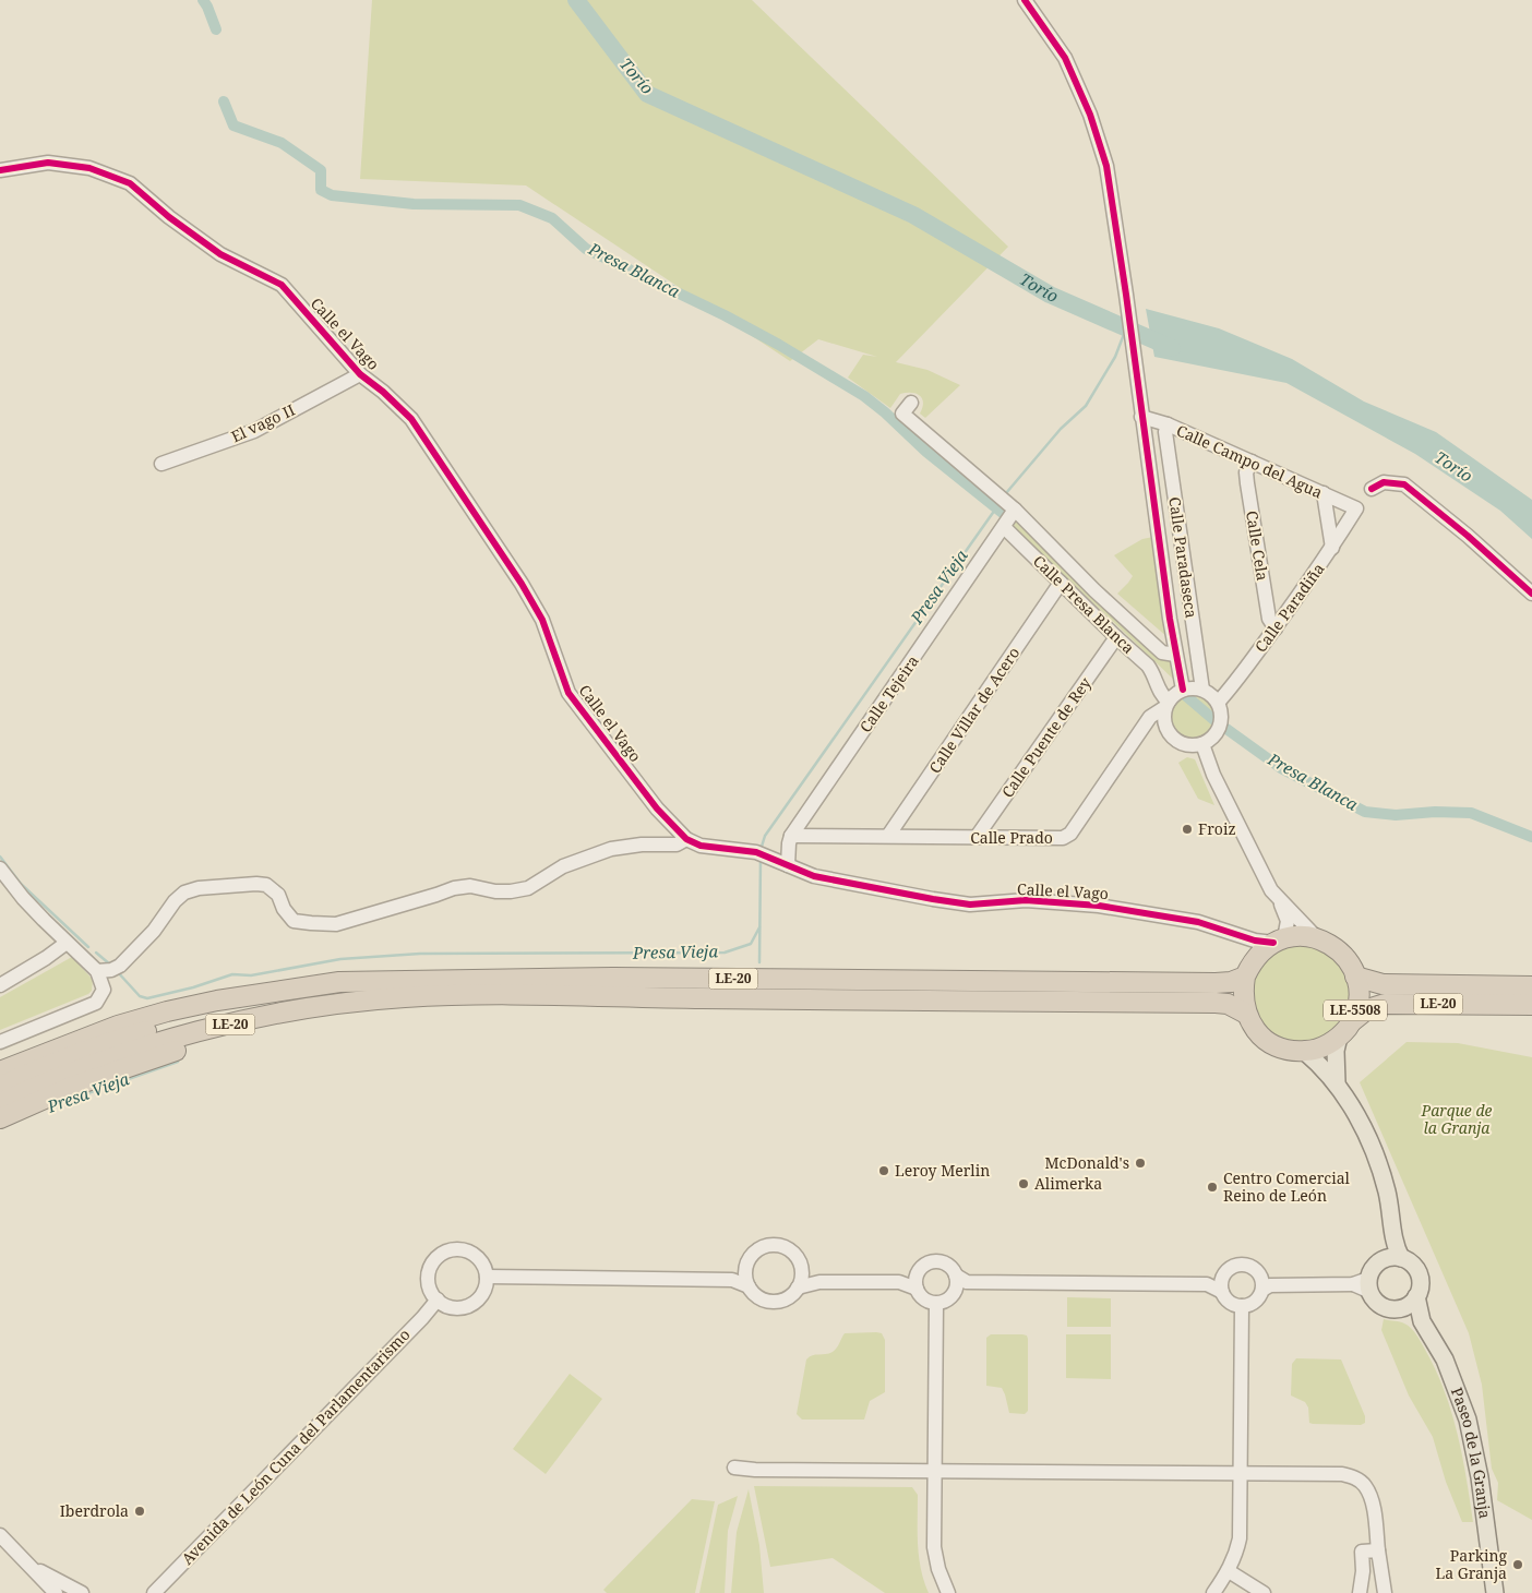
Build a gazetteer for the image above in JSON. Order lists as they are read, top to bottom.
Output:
{
  "streets": {
    "highway": ["LE-20", "LE-5508"],
    "main road": ["Paseo de la Granja"],
    "street": [
      "Calle el Vago",
      "El vago II",
      "Calle Campo del Agua",
      "Calle Cela",
      "Calle Paradaseca",
      "Calle Presa Blanca",
      "Calle Paradiña",
      "Calle Tejeira",
      "Calle Villar de Acero",
      "Calle Puente de Rey",
      "Calle Prado",
      "Avenida de León Cuna del Parlamentarismo"
    ]
  },
  "crossings": [
    ["Calle el Vago", "El vago II"],
    ["Calle el Vago", "Calle Tejeira"],
    ["Calle el Vago", "LE-20"],
    ["Calle el Vago", "LE-5508"],
    ["Calle Campo del Agua", "Calle Cela"],
    ["Calle Campo del Agua", "Calle Paradaseca"],
    ["Calle Campo del Agua", "Calle Paradiña"],
    ["Calle Cela", "Calle Paradiña"],
    ["Calle Paradaseca", "Calle Presa Blanca"],
    ["Calle Paradaseca", "Calle Paradiña"],
    ["Calle Paradaseca", "Calle Prado"],
    ["Calle Paradaseca", "LE-5508"],
    ["Calle Presa Blanca", "Calle Paradiña"],
    ["Calle Presa Blanca", "Calle Tejeira"],
    ["Calle Presa Blanca", "Calle Villar de Acero"],
    ["Calle Presa Blanca", "Calle Puente de Rey"],
    ["Calle Presa Blanca", "Calle Prado"],
    ["Calle Presa Blanca", "LE-5508"],
    ["Calle Paradiña", "Calle Prado"],
    ["Calle Paradiña", "LE-5508"],
    ["Calle Tejeira", "Calle Prado"],
    ["Calle Villar de Acero", "Calle Prado"],
    ["Calle Puente de Rey", "Calle Prado"],
    ["Calle Prado", "LE-5508"],
    ["LE-20", "LE-5508"]
  ],
  "water": ["Torío", "Presa Blanca", "Presa Vieja"],
  "parks": ["Parque de la Granja"],
  "places": [
    "Froiz",
    "McDonald's",
    "Leroy Merlin",
    "Alimerka",
    "Centro Comercial Reino de León",
    "Iberdrola",
    "Parking La Granja"
  ]
}
